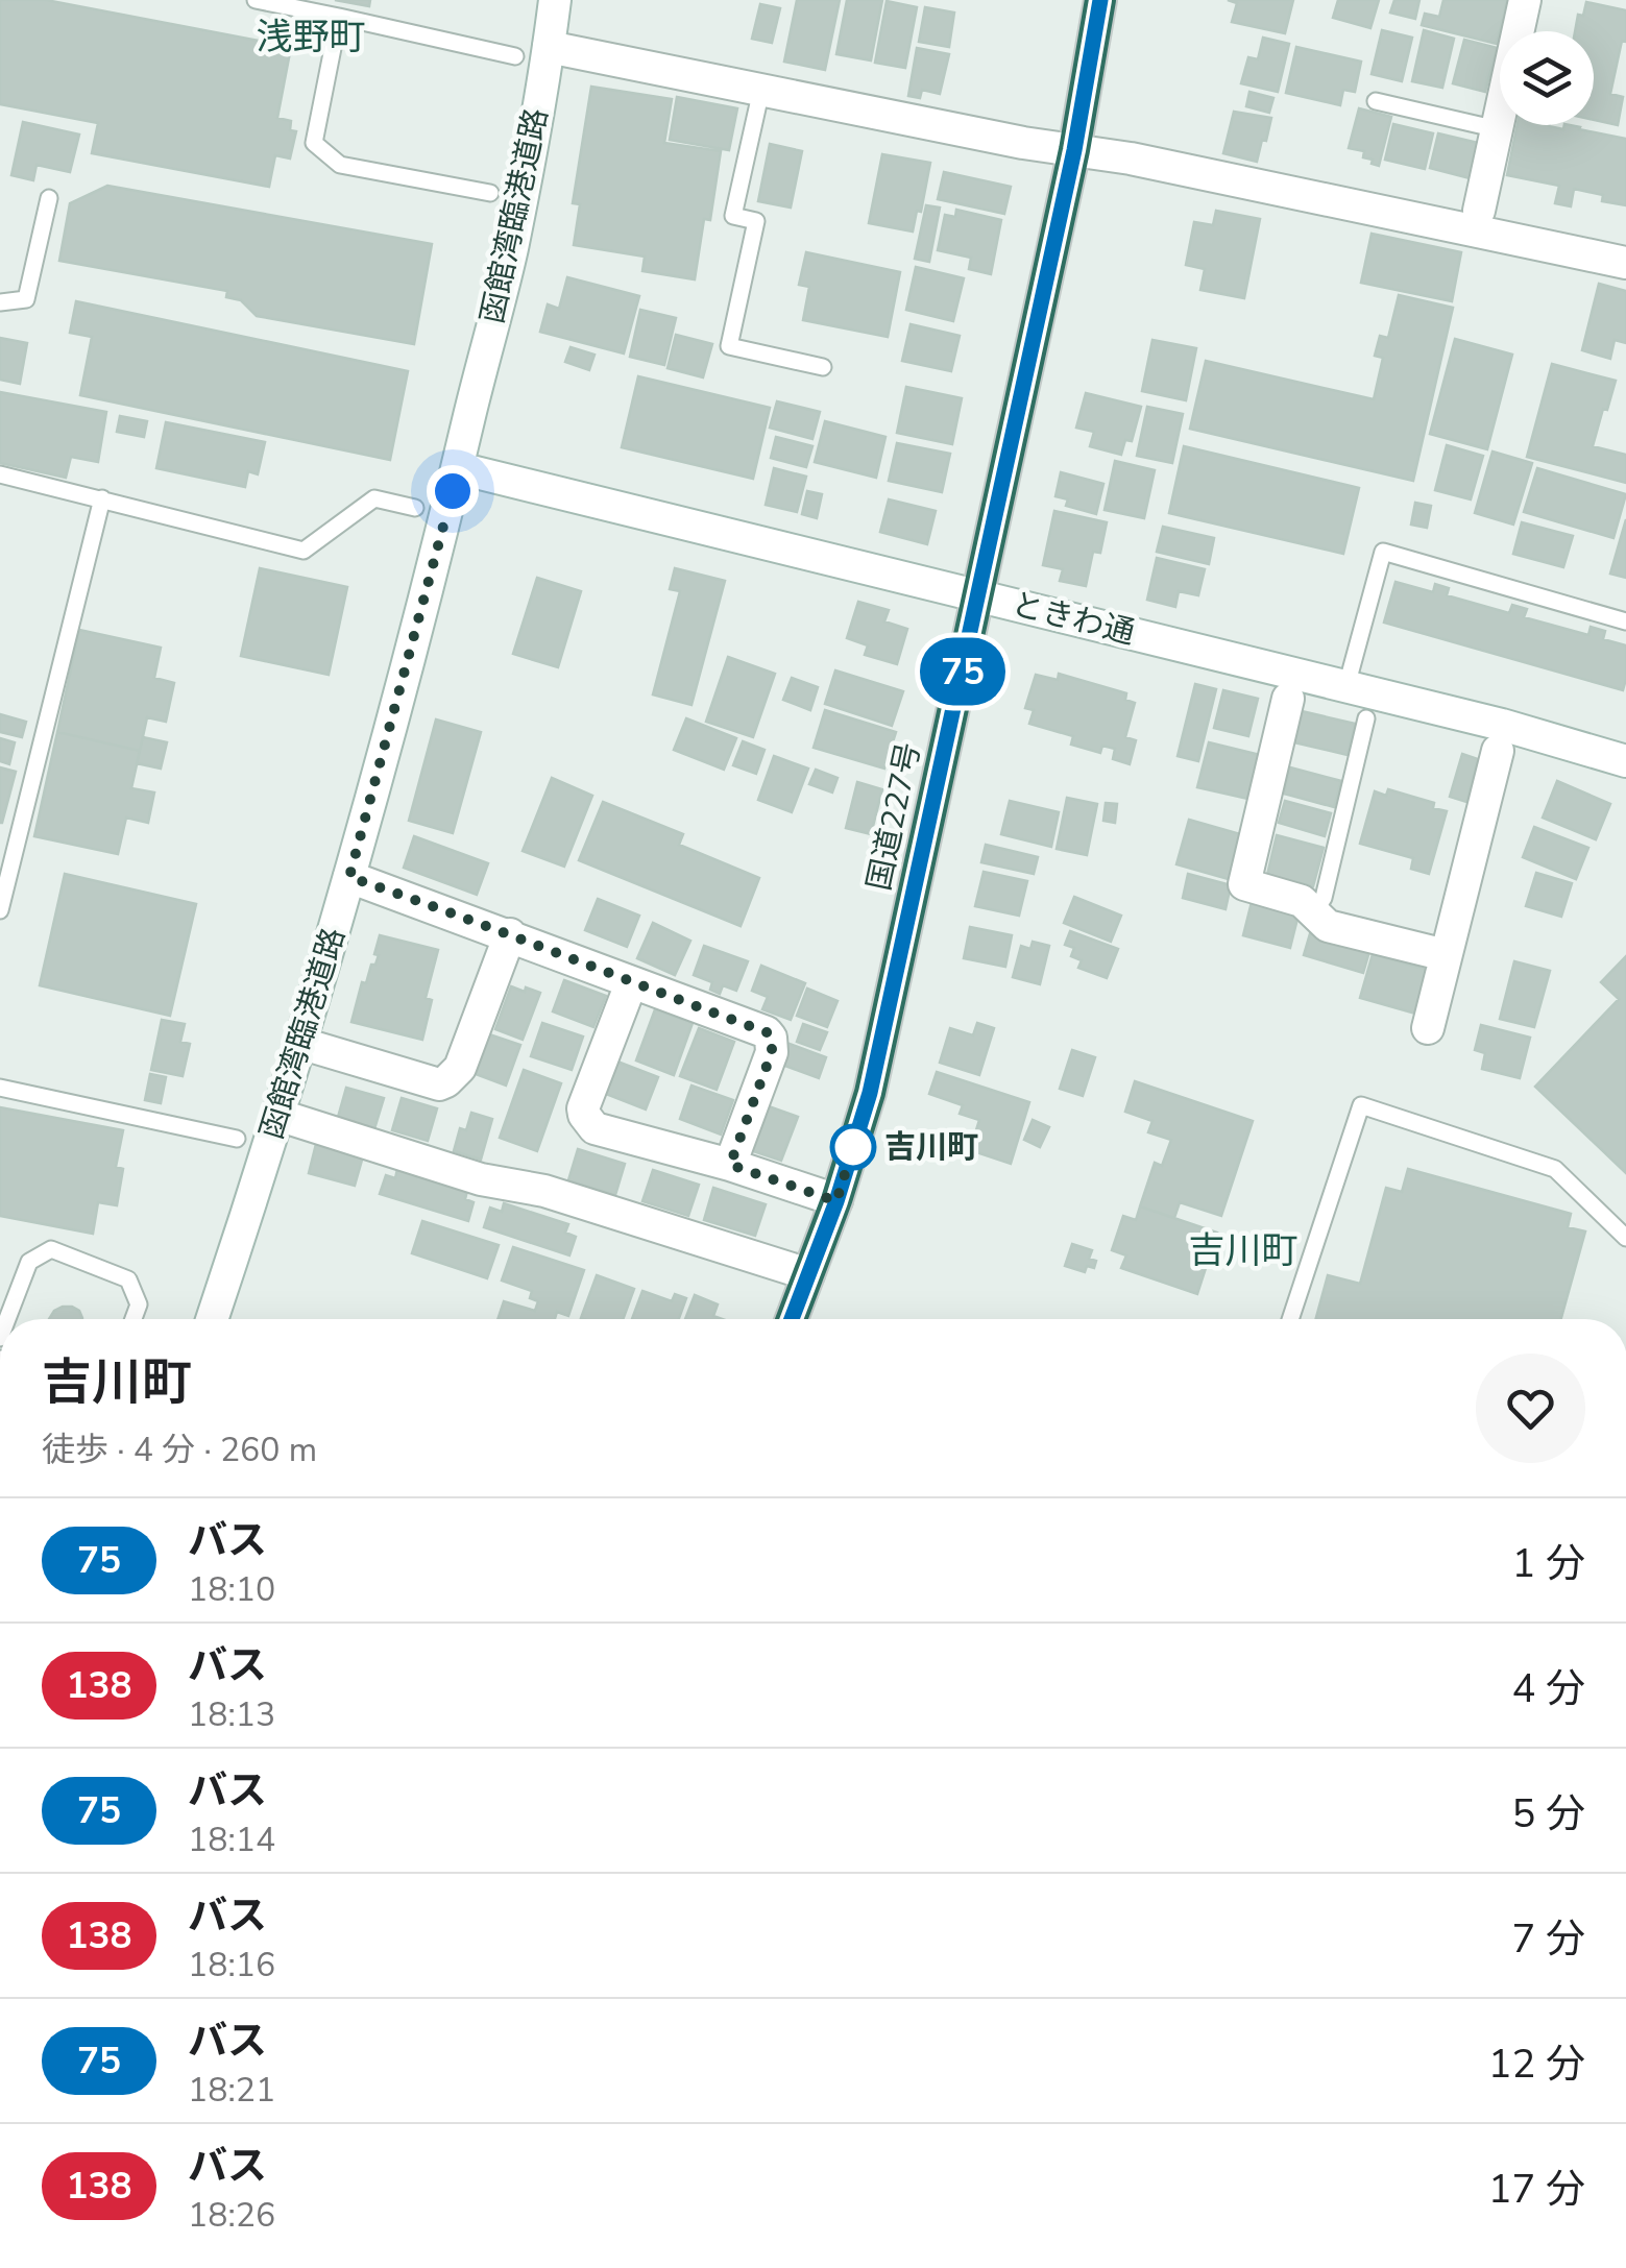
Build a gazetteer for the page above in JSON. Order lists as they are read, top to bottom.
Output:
{
  "streets": {
    "highway": ["国道227号"],
    "street": ["函館湾臨港道路", "ときわ通"]
  },
  "crossings": [
    ["函館湾臨港道路", "ときわ通"],
    ["ときわ通", "国道227号"]
  ],
  "districts": ["浅野町", "吉川町"],
  "places": ["吉川町"],
  "lines": ["bus line 75"],
  "page": {
    "on_map": "75",
    "heading": ["吉川町", "徒歩 · 4 分 · 260 m"],
    "list": [
      {
        "mark": "75",
        "name": "バス",
        "note": "18:10",
        "value": "1 分"
      },
      {
        "mark": "138",
        "name": "バス",
        "note": "18:13",
        "value": "4 分"
      },
      {
        "mark": "75",
        "name": "バス",
        "note": "18:14",
        "value": "5 分"
      },
      {
        "mark": "138",
        "name": "バス",
        "note": "18:16",
        "value": "7 分"
      },
      {
        "mark": "75",
        "name": "バス",
        "note": "18:21",
        "value": "12 分"
      },
      {
        "mark": "138",
        "name": "バス",
        "note": "18:26",
        "value": "17 分"
      }
    ]
  }
}
